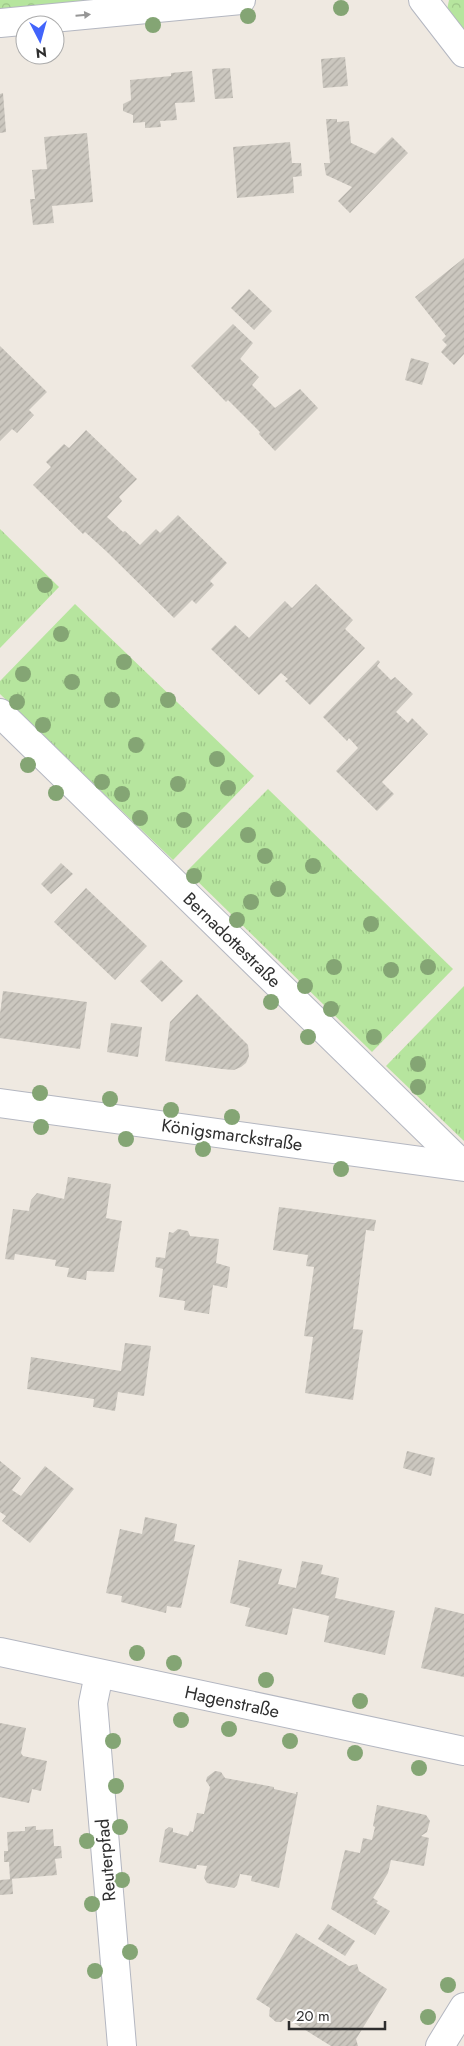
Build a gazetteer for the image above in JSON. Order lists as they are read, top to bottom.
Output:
{
  "streets": {
    "street": [
      "Bernadottestraße",
      "Königsmarckstraße",
      "Hagenstraße",
      "Reuterpfad"
    ]
  },
  "crossings": [
    ["Bernadottestraße", "Königsmarckstraße"],
    ["Hagenstraße", "Reuterpfad"]
  ],
  "scale_bar": "20 m",
  "north": "bottom"
}
